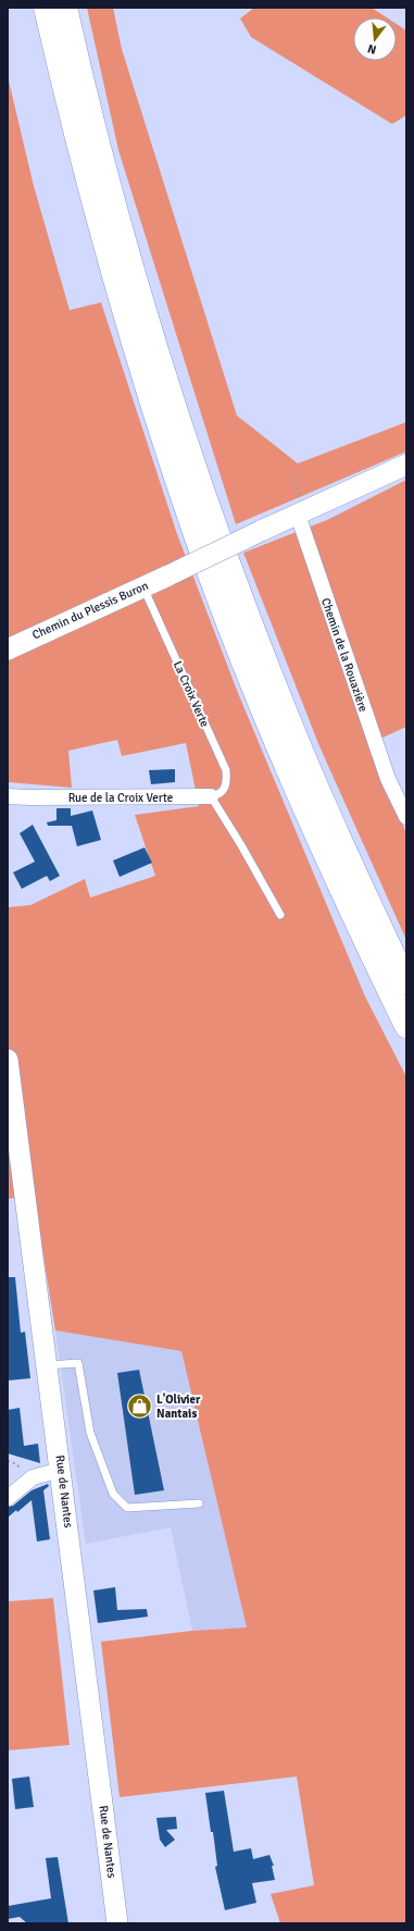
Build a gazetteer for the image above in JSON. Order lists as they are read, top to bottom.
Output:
{
  "streets": {
    "main road": ["Chemin du Plessis Buron", "Rue de Nantes"],
    "street": ["Chemin de la Rouazière", "Rue de la Croix Verte"],
    "lane": ["La Croix Verte"]
  },
  "crossings": [
    ["Chemin du Plessis Buron", "Chemin de la Rouazière"],
    ["Chemin du Plessis Buron", "La Croix Verte"],
    ["La Croix Verte", "Rue de la Croix Verte"]
  ],
  "places": {
    "shop": ["L'Olivier Nantais"]
  },
  "north": "bottom"
}
